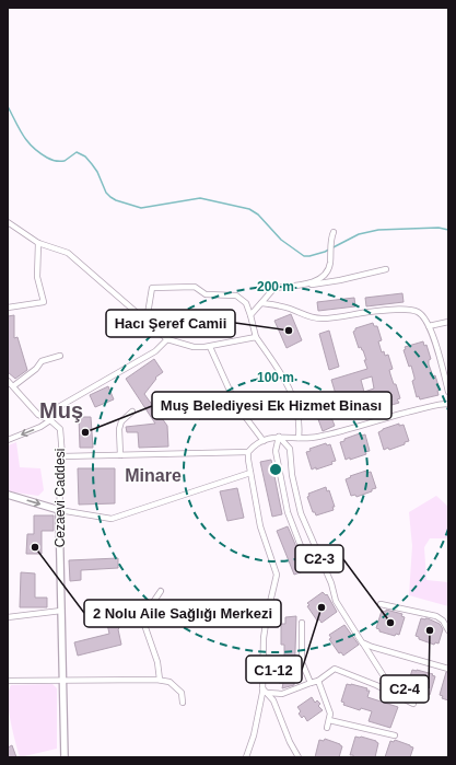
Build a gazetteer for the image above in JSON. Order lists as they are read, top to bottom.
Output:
{
  "streets": {
    "street": ["Cezaevi Caddesi"]
  },
  "districts": ["Muş", "Minare"],
  "places": [
    "Hacı Şeref Camii",
    "Muş Belediyesi Ek Hizmet Binası",
    "2 Nolu Aile Sağlığı Merkezi",
    "C1-12",
    "C2-3",
    "C2-4"
  ],
  "rings": ["200 m", "100 m"]
}
